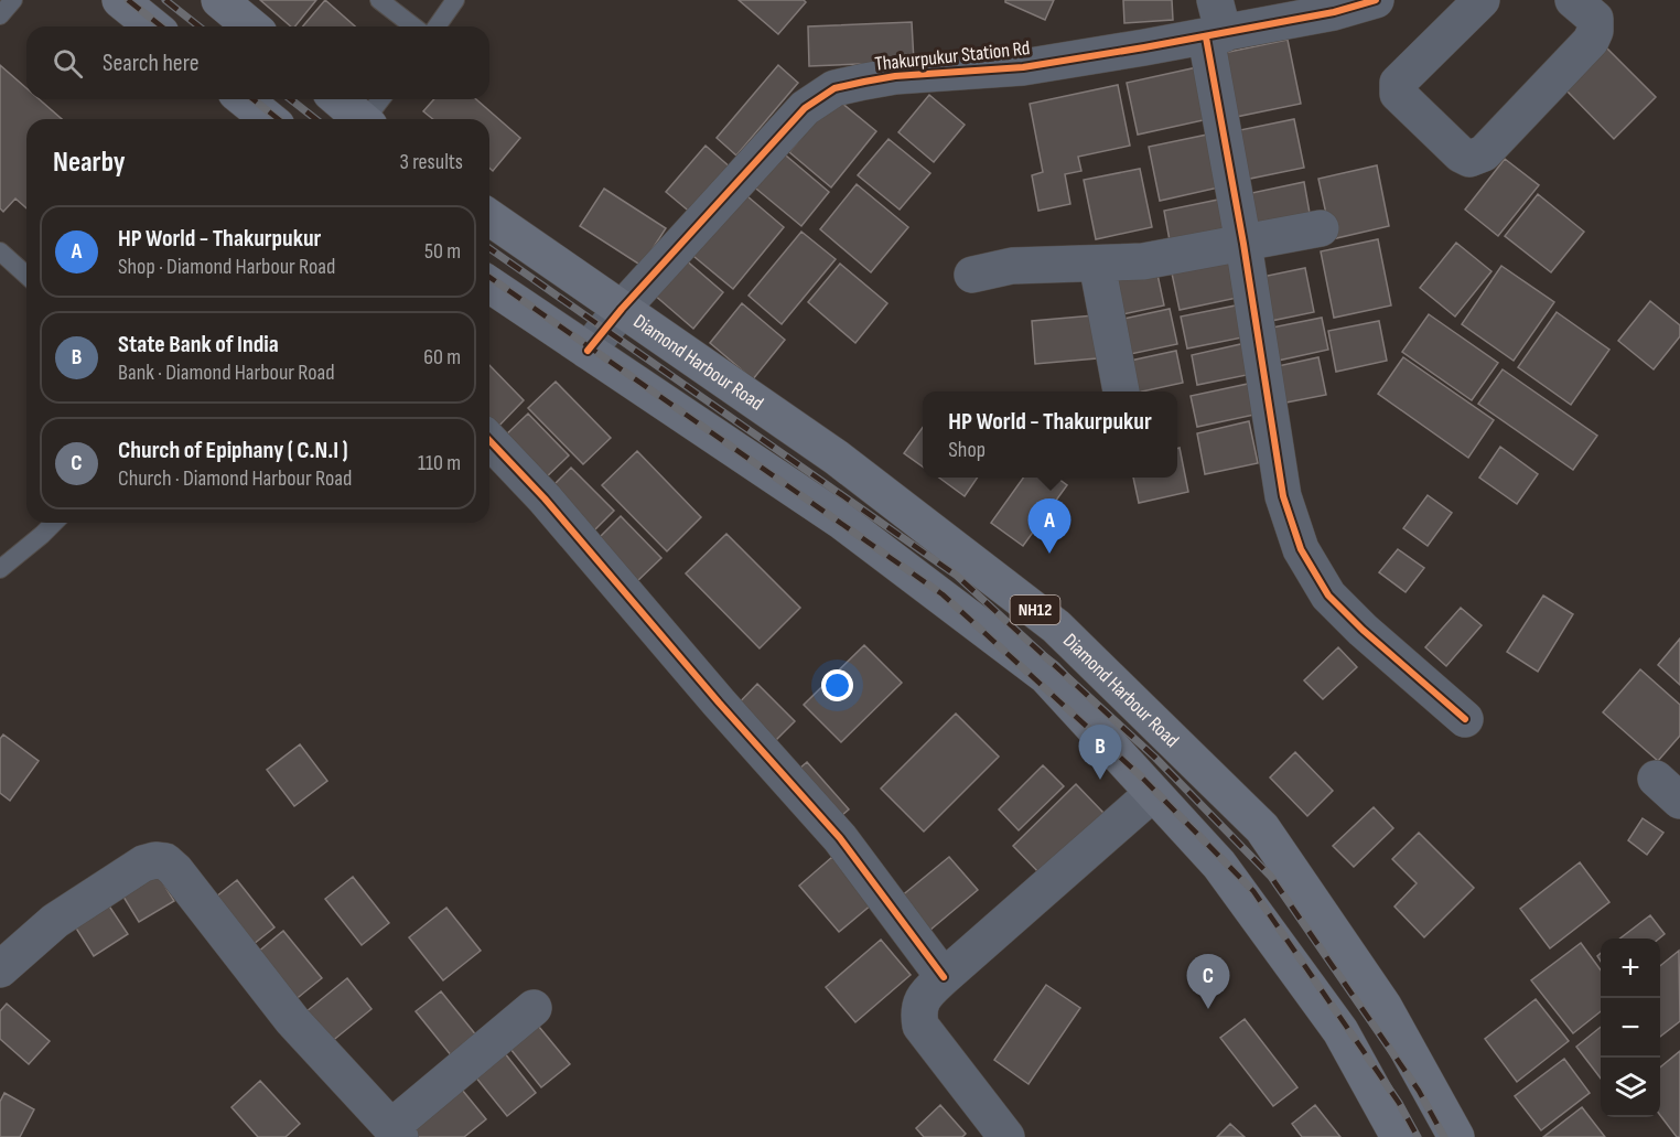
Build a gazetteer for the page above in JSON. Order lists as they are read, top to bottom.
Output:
{
  "streets": {
    "highway": ["Diamond Harbour Road", "NH12"],
    "street": ["Thakurpukur Station Rd"]
  },
  "crossings": [
    ["Thakurpukur Station Rd", "Diamond Harbour Road"],
    ["Thakurpukur Station Rd", "NH12"]
  ],
  "page": {
    "search": "Search here",
    "heading": ["Nearby", "3 results"],
    "list": [
      {
        "mark": "A",
        "name": "HP World - Thakurpukur",
        "note": "Shop · Diamond Harbour Road",
        "value": "50 m"
      },
      {
        "mark": "B",
        "name": "State Bank of India",
        "note": "Bank · Diamond Harbour Road",
        "value": "60 m"
      },
      {
        "mark": "C",
        "name": "Church of Epiphany ( C.N.I )",
        "note": "Church · Diamond Harbour Road",
        "value": "110 m"
      }
    ],
    "popup": ["HP World - Thakurpukur", "Shop"],
    "pins": ["A", "B", "C"],
    "map_buttons": ["+", "−"]
  }
}
